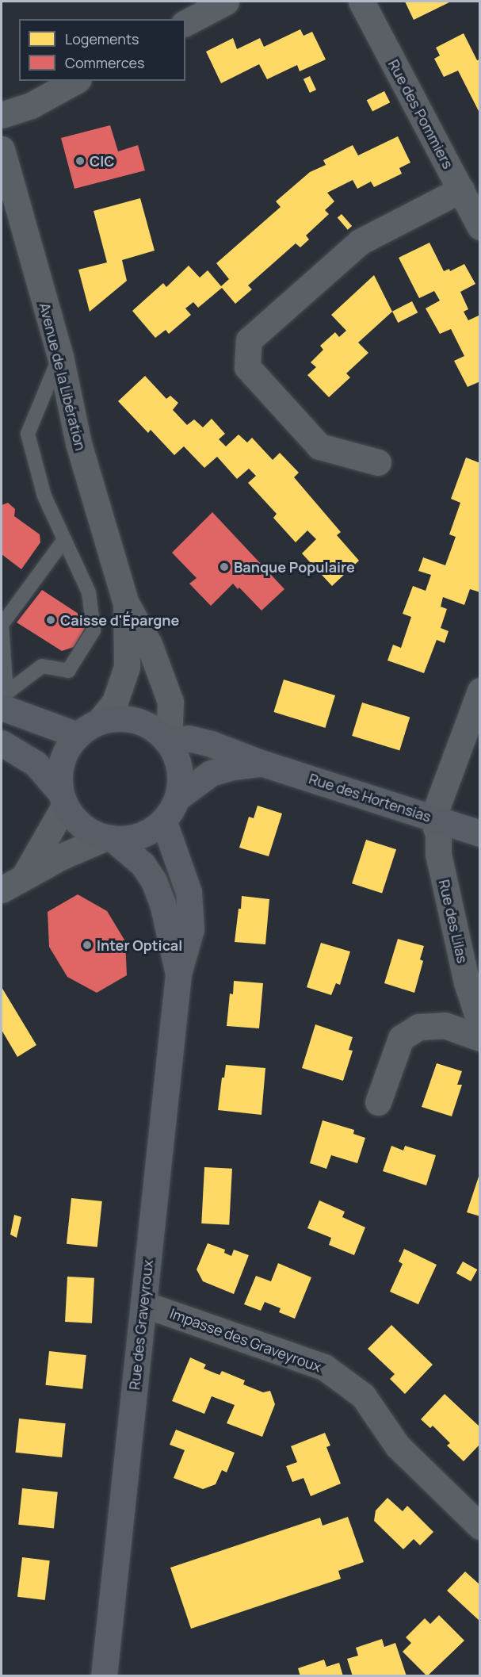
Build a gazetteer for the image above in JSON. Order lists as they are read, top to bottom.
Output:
{
  "streets": {
    "main road": ["Rue des Hortensias", "Rue des Graveyroux"],
    "street": [
      "Rue des Pommiers",
      "Avenue de la Libération",
      "Rue des Lilas",
      "Impasse des Graveyroux"
    ]
  },
  "crossings": [
    ["Avenue de la Libération", "Rue des Hortensias"],
    ["Avenue de la Libération", "Rue des Graveyroux"],
    ["Rue des Hortensias", "Rue des Lilas"],
    ["Rue des Hortensias", "Rue des Graveyroux"],
    ["Rue des Graveyroux", "Impasse des Graveyroux"]
  ],
  "places": [
    "CIC",
    "Banque Populaire",
    "Caisse d'Épargne",
    "Inter Optical"
  ],
  "legend": ["Logements", "Commerces"]
}
